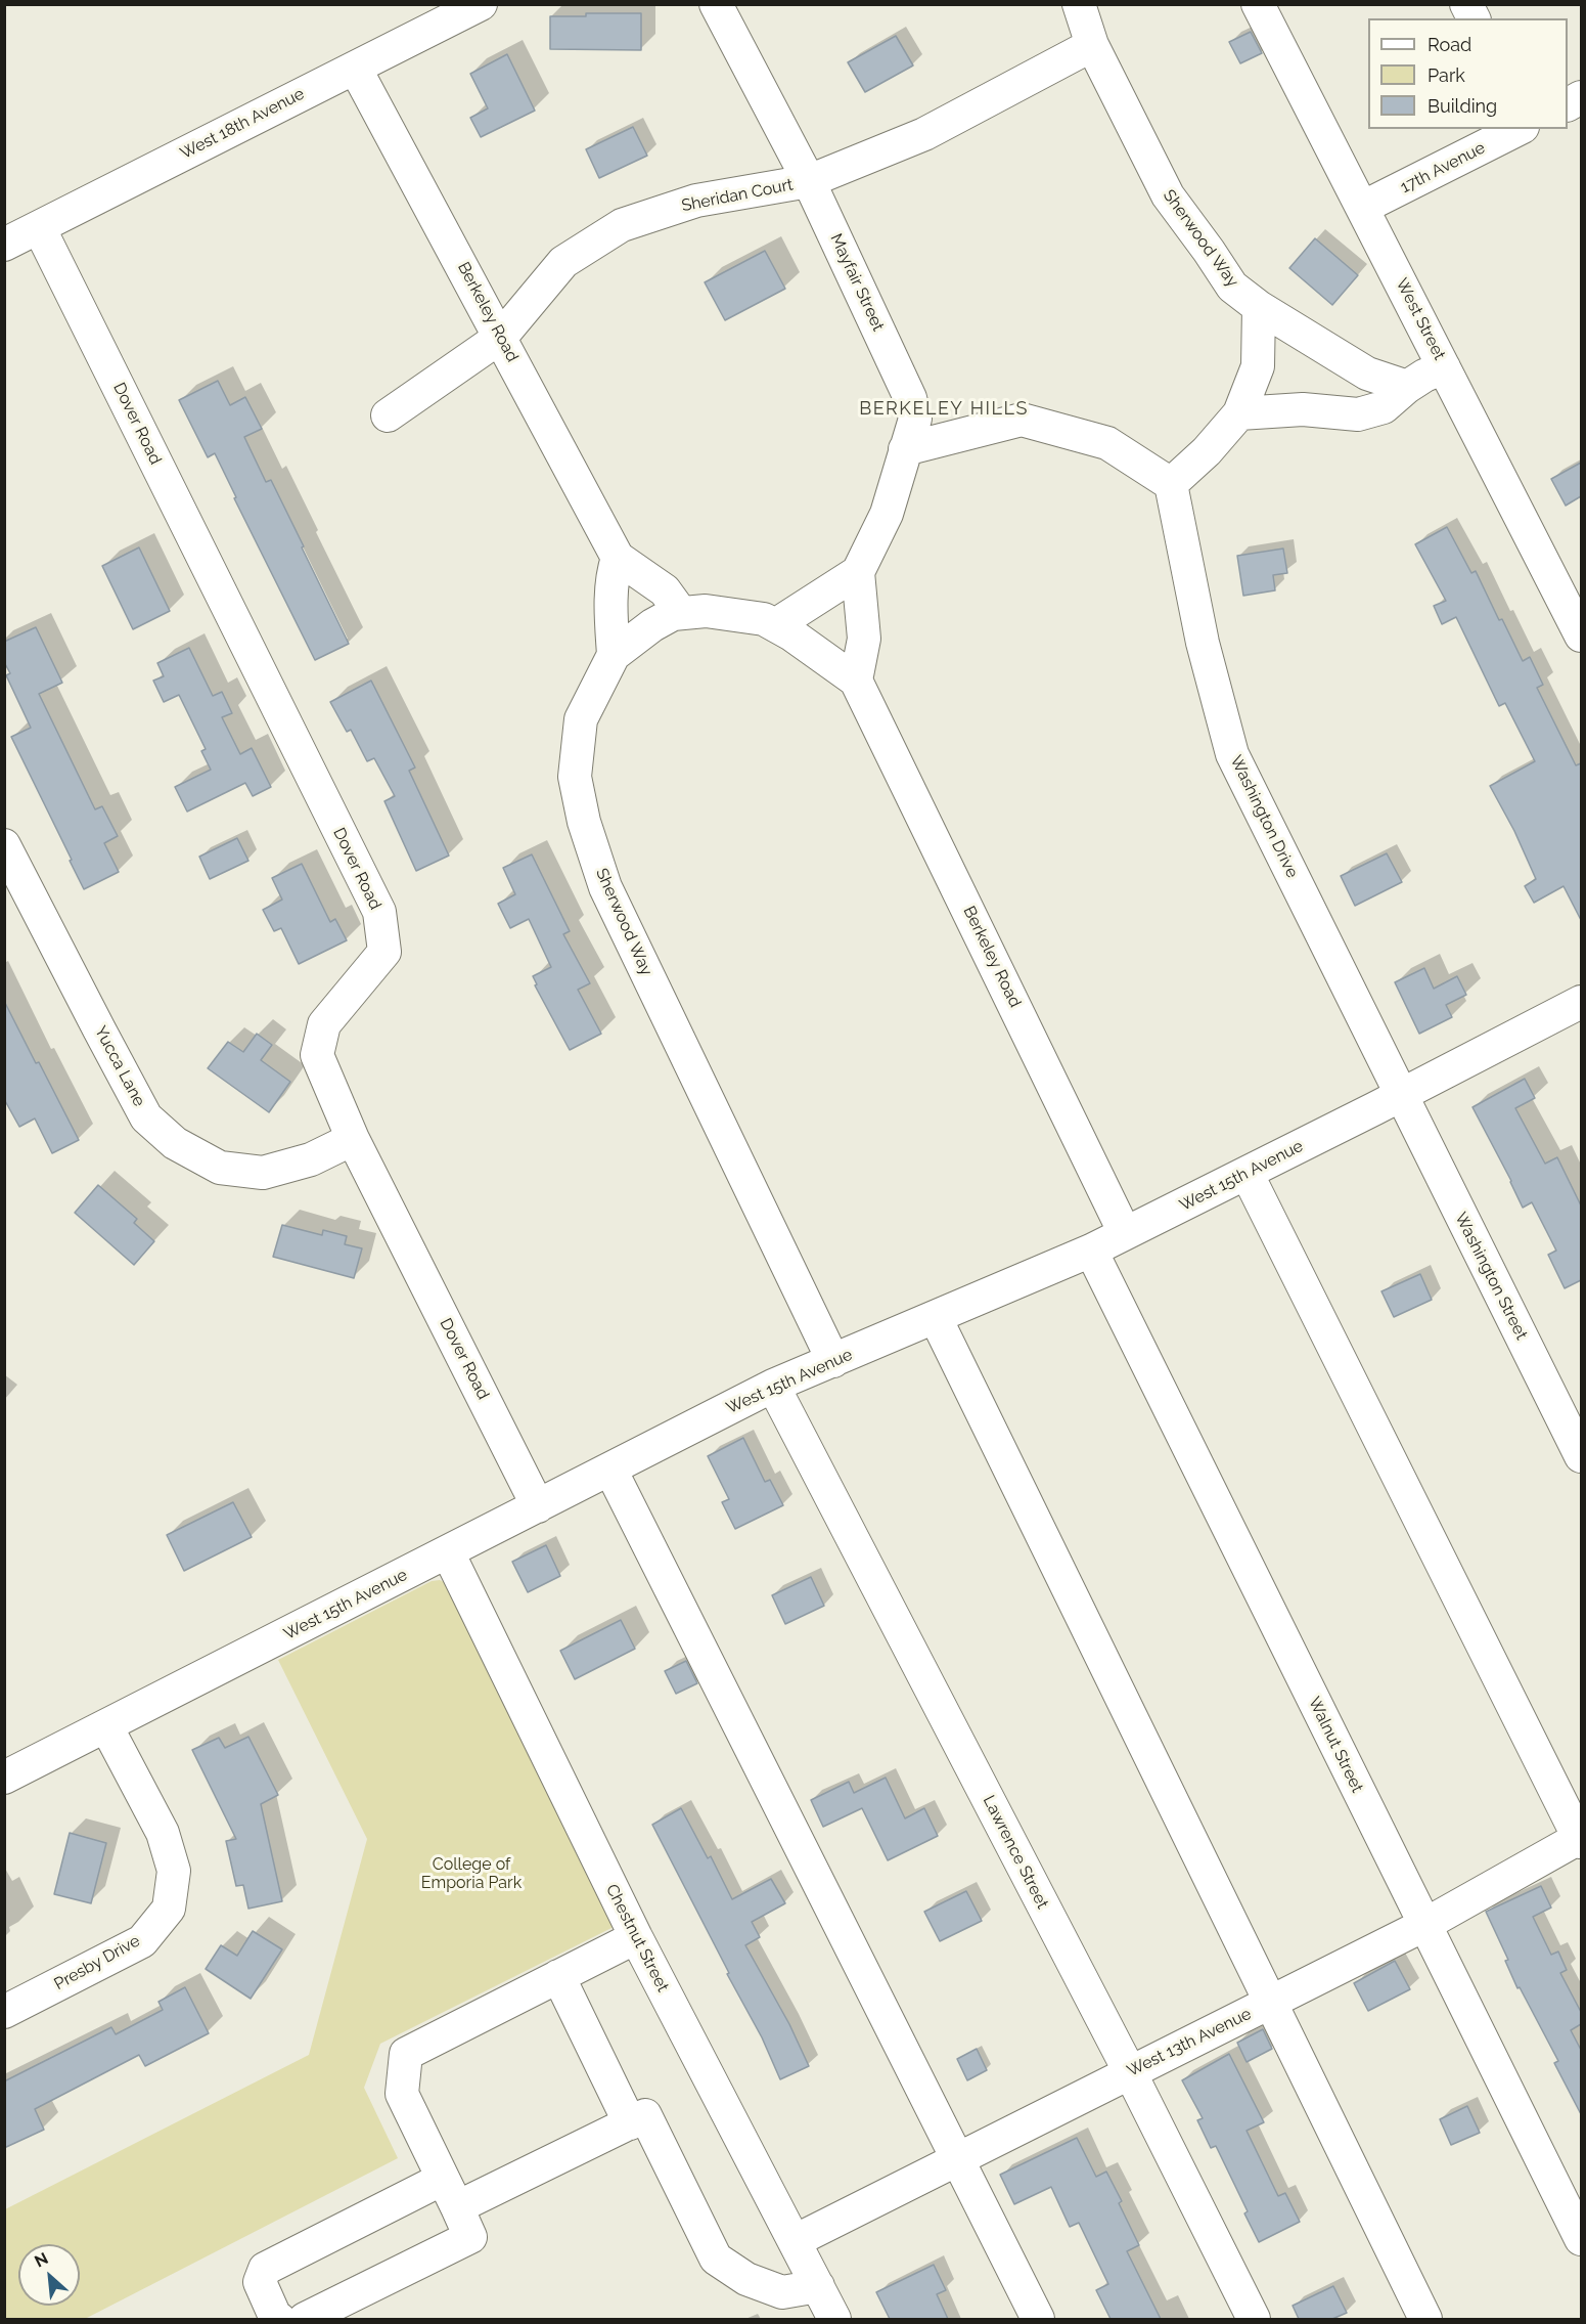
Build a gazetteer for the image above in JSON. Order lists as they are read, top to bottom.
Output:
{
  "streets": {
    "street": [
      "West 18th Avenue",
      "17th Avenue",
      "Sheridan Court",
      "Sherwood Way",
      "Mayfair Street",
      "Berkeley Road",
      "West Street",
      "Dover Road",
      "Washington Drive",
      "Yucca Lane",
      "West 15th Avenue",
      "Washington Street",
      "Walnut Street",
      "Lawrence Street",
      "Chestnut Street",
      "Presby Drive",
      "West 13th Avenue"
    ]
  },
  "crossings": [
    ["West 18th Avenue", "Berkeley Road"],
    ["West 18th Avenue", "Dover Road"],
    ["17th Avenue", "West Street"],
    ["Sheridan Court", "Sherwood Way"],
    ["Sheridan Court", "Mayfair Street"],
    ["Sheridan Court", "Berkeley Road"],
    ["Sherwood Way", "Berkeley Road"],
    ["Sherwood Way", "West 15th Avenue"],
    ["Berkeley Road", "West 15th Avenue"],
    ["Dover Road", "Yucca Lane"],
    ["Dover Road", "West 15th Avenue"],
    ["Washington Drive", "West 15th Avenue"],
    ["Washington Drive", "Washington Street"],
    ["West 15th Avenue", "Washington Street"],
    ["West 15th Avenue", "Walnut Street"],
    ["West 15th Avenue", "Lawrence Street"],
    ["West 15th Avenue", "Chestnut Street"],
    ["West 15th Avenue", "Presby Drive"],
    ["Walnut Street", "West 13th Avenue"],
    ["Lawrence Street", "West 13th Avenue"],
    ["Chestnut Street", "West 13th Avenue"]
  ],
  "districts": ["BERKELEY HILLS"],
  "parks": ["College of Emporia Park"],
  "legend": ["Road", "Park", "Building"],
  "north": "top left"
}
